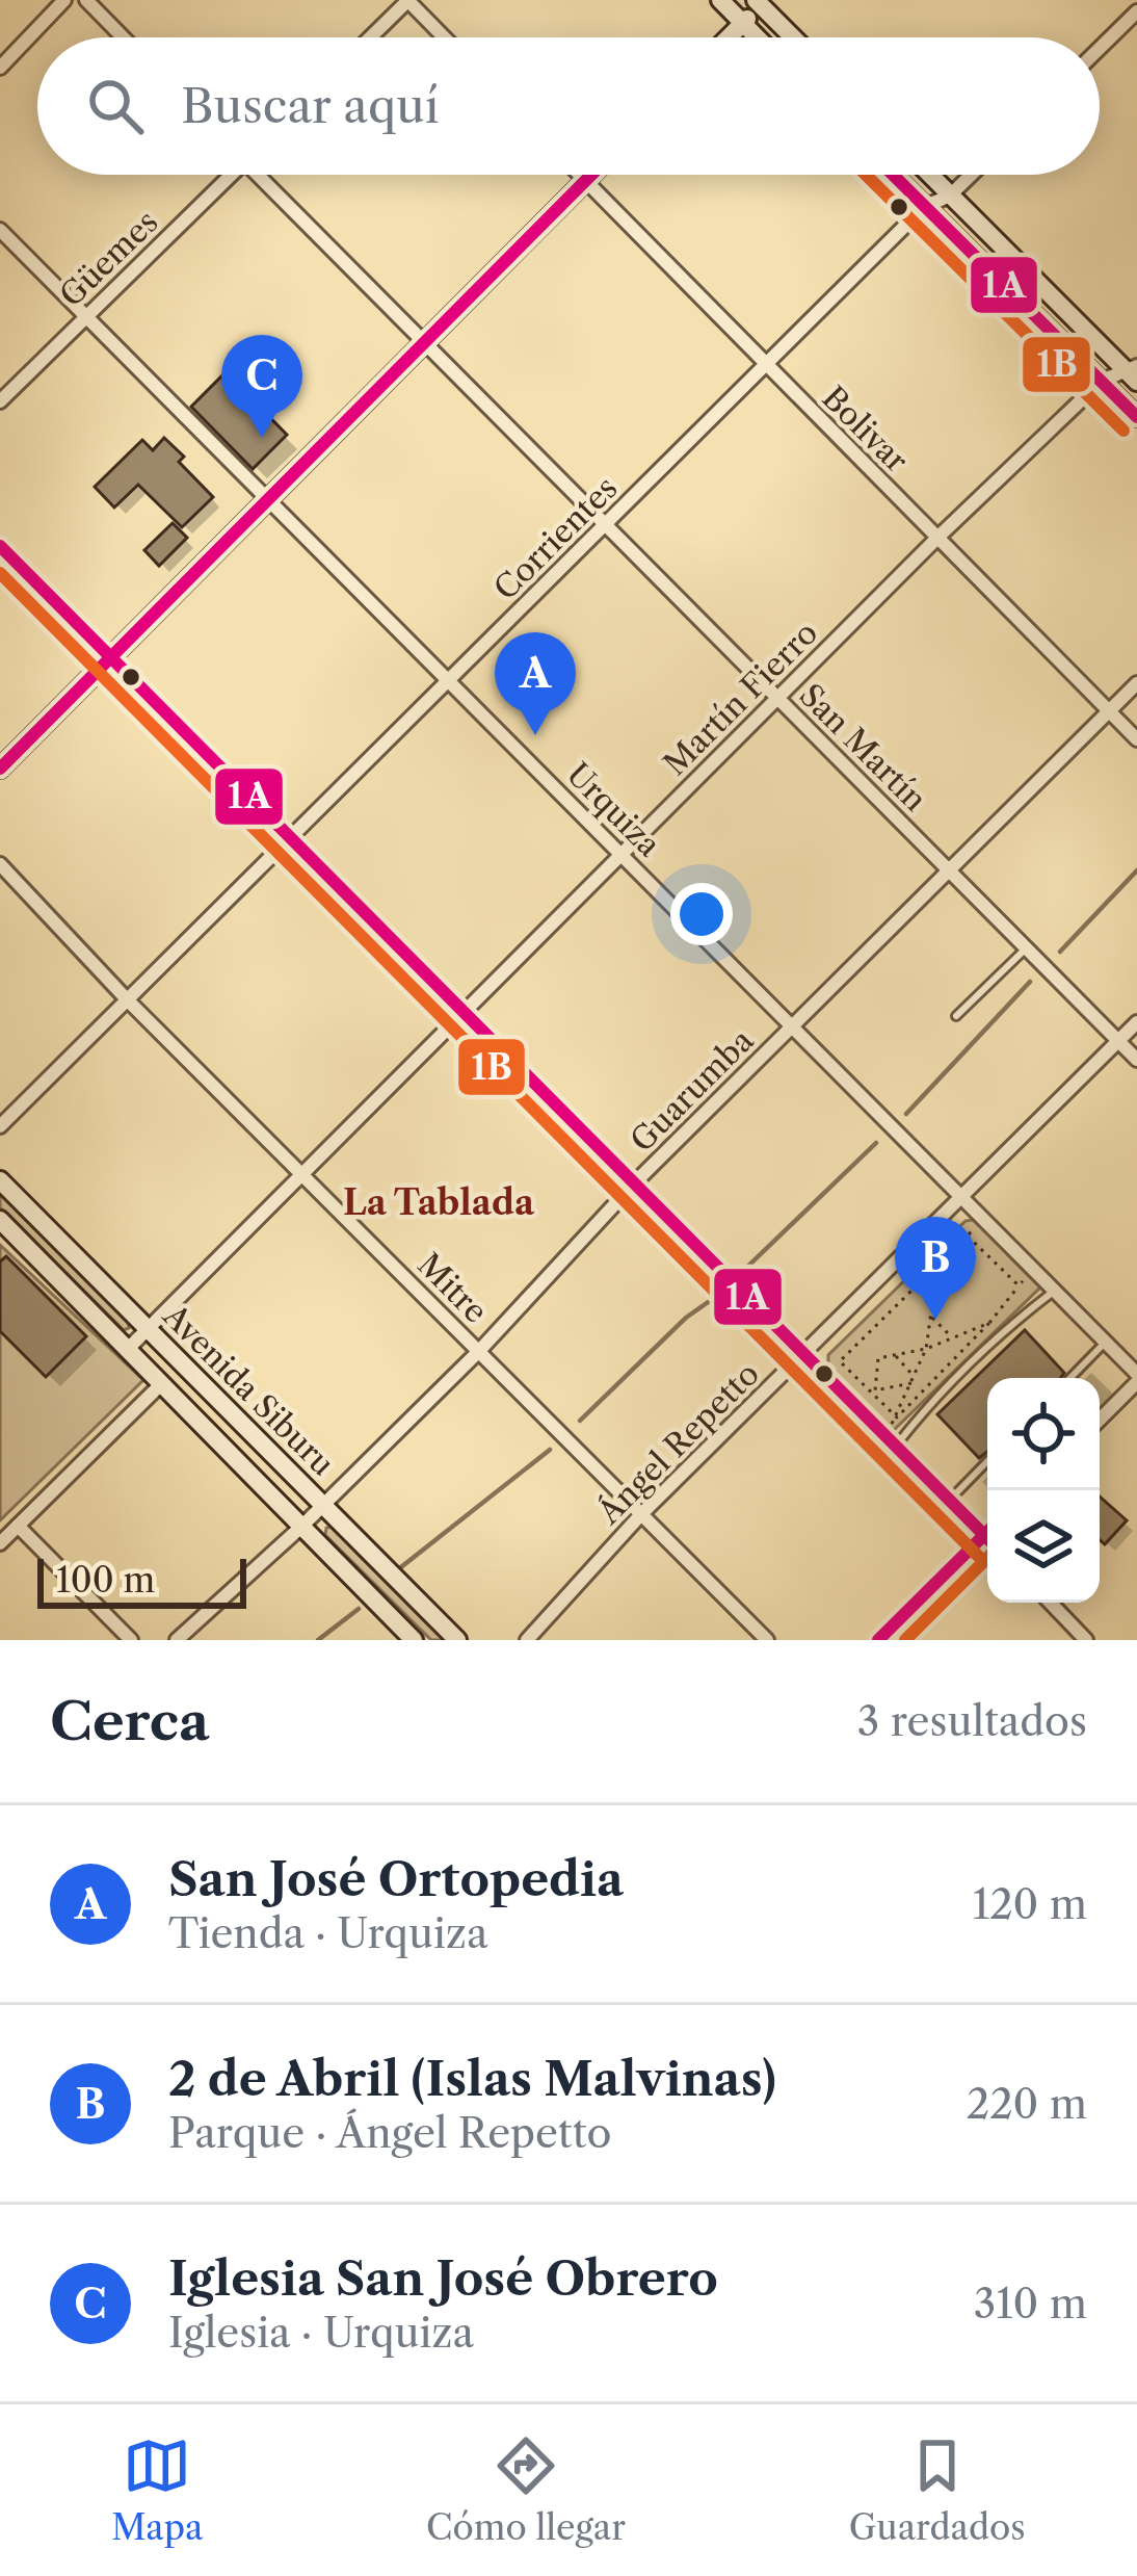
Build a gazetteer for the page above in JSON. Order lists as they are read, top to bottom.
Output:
{
  "streets": {
    "main road": ["Avenida Siburu"],
    "street": [
      "Güemes",
      "Bolivar",
      "Corrientes",
      "Martín Fierro",
      "San Martín",
      "Urquiza",
      "Guarumba",
      "Mitre",
      "Ángel Repetto"
    ]
  },
  "crossings": [
    ["Güemes", "Urquiza"],
    ["Bolivar", "Corrientes"],
    ["Bolivar", "Martín Fierro"],
    ["Bolivar", "Guarumba"],
    ["Corrientes", "San Martín"],
    ["Corrientes", "Urquiza"],
    ["Corrientes", "Mitre"],
    ["Martín Fierro", "San Martín"],
    ["Martín Fierro", "Urquiza"],
    ["Martín Fierro", "Mitre"],
    ["Martín Fierro", "Avenida Siburu"],
    ["San Martín", "Guarumba"],
    ["San Martín", "Ángel Repetto"],
    ["Urquiza", "Guarumba"],
    ["Urquiza", "Ángel Repetto"],
    ["Guarumba", "Mitre"],
    ["Guarumba", "Avenida Siburu"],
    ["Mitre", "Ángel Repetto"]
  ],
  "districts": ["La Tablada"],
  "lines": ["transit line 1A", "transit line 1B"],
  "scale_bar": "100 m",
  "page": {
    "search": "Buscar aquí",
    "pins": ["C", "A", "B"],
    "scale": "100 m",
    "heading": ["Cerca", "3 resultados"],
    "list": [
      {
        "mark": "A",
        "name": "San José Ortopedia",
        "note": "Tienda · Urquiza",
        "value": "120 m"
      },
      {
        "mark": "B",
        "name": "2 de Abril (Islas Malvinas)",
        "note": "Parque · Ángel Repetto",
        "value": "220 m"
      },
      {
        "mark": "C",
        "name": "Iglesia San José Obrero",
        "note": "Iglesia · Urquiza",
        "value": "310 m"
      }
    ],
    "nav": ["Mapa", "Cómo llegar", "Guardados"]
  }
}
